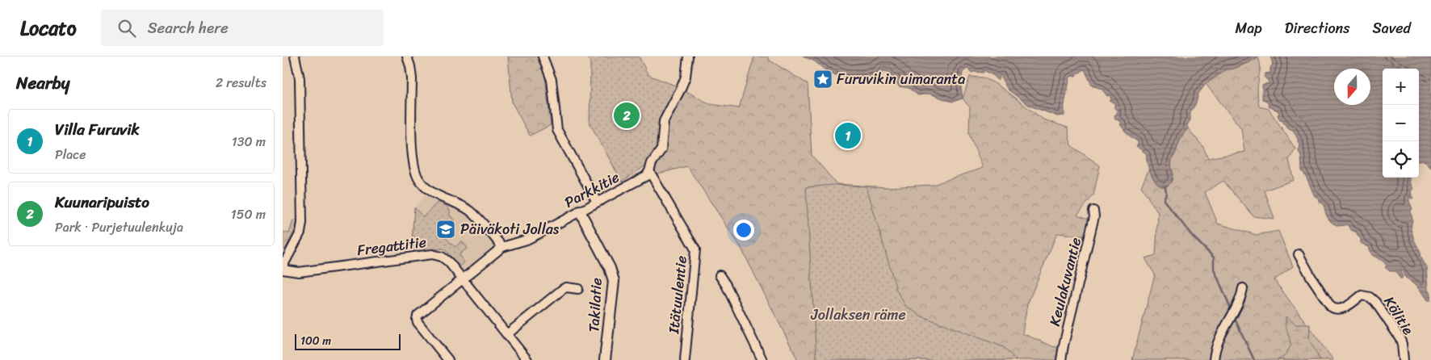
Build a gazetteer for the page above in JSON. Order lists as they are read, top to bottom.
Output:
{
  "streets": {
    "street": [
      "Parkkitie",
      "Fregattitie",
      "Keulakuvantie",
      "Itätuulentie",
      "Takilatie",
      "Kölitie"
    ]
  },
  "crossings": [
    ["Parkkitie", "Fregattitie"],
    ["Parkkitie", "Itätuulentie"],
    ["Parkkitie", "Takilatie"]
  ],
  "parks": ["Jollaksen räme"],
  "places": {
    "place": ["Furuvikin uimaranta"],
    "school or university": ["Päiväkoti Jollas"]
  },
  "scale_bar": "100 m",
  "north": "bottom",
  "page": {
    "header": "Locato",
    "search": "Search here",
    "nav": ["Map", "Directions", "Saved"],
    "heading": ["Nearby", "2 results"],
    "map_buttons": ["+", "−"],
    "pins": ["2", "1"],
    "list": [
      {
        "mark": "1",
        "name": "Villa Furuvik",
        "note": "Place",
        "value": "130 m"
      },
      {
        "mark": "2",
        "name": "Kuunaripuisto",
        "note": "Park · Purjetuulenkuja",
        "value": "150 m"
      }
    ],
    "scale": "100 m"
  }
}
